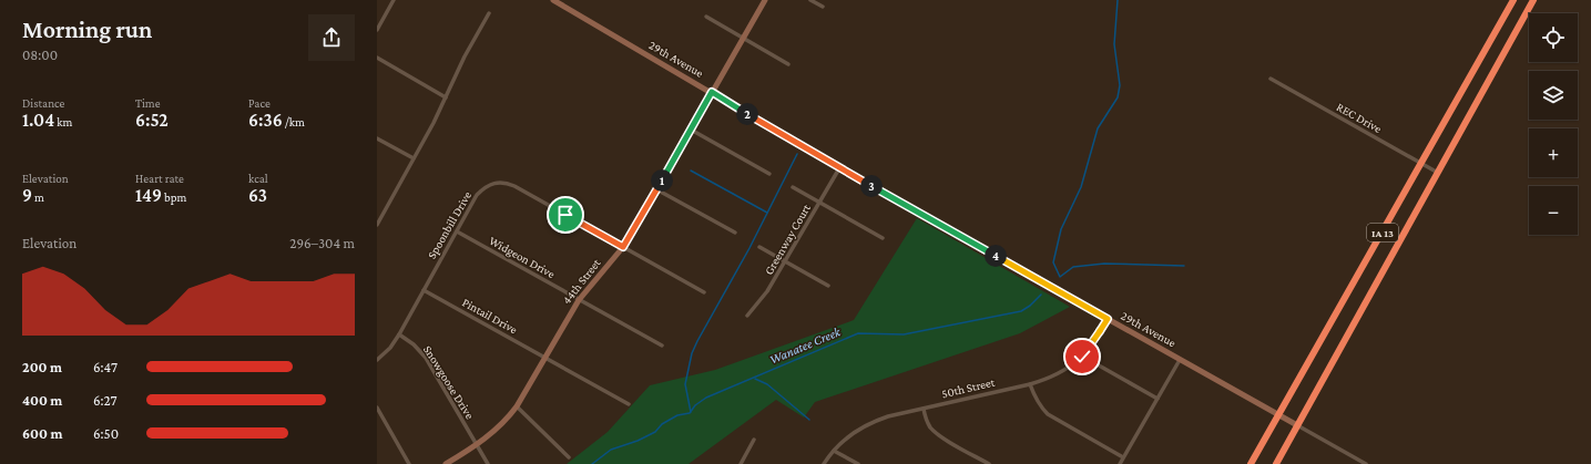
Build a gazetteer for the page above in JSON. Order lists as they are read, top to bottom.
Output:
{
  "streets": {
    "highway": ["IA 13"],
    "street": [
      "29th Avenue",
      "REC Drive",
      "Spoonbill Drive",
      "Greenway Court",
      "Widgeon Drive",
      "44th Street",
      "Pintail Drive",
      "Snowgoose Drive",
      "50th Street"
    ]
  },
  "crossings": [
    ["29th Avenue", "IA 13"],
    ["29th Avenue", "Greenway Court"],
    ["29th Avenue", "44th Street"],
    ["29th Avenue", "50th Street"],
    ["REC Drive", "IA 13"],
    ["Spoonbill Drive", "Widgeon Drive"],
    ["Spoonbill Drive", "44th Street"],
    ["Spoonbill Drive", "Pintail Drive"],
    ["Spoonbill Drive", "Snowgoose Drive"],
    ["Widgeon Drive", "44th Street"],
    ["44th Street", "Pintail Drive"],
    ["44th Street", "Snowgoose Drive"]
  ],
  "water": ["Wanatee Creek"],
  "page": {
    "heading": ["Morning run", "08:00"],
    "map_buttons": ["+", "−"],
    "stats": [
      ["Distance", "1.04 km"],
      ["Time", "6:52"],
      ["Pace", "6:36 /km"],
      ["Elevation", "9 m"],
      ["Heart rate", "149 bpm"],
      ["kcal", "63"]
    ],
    "pins": [
      "2",
      "1",
      "3",
      "4"
    ],
    "chart": ["Elevation", "296–304 m"],
    "list": [
      {
        "name": "200 m",
        "note": "6:47"
      },
      {
        "name": "400 m",
        "note": "6:27"
      },
      {
        "name": "600 m",
        "note": "6:50"
      }
    ]
  }
}
